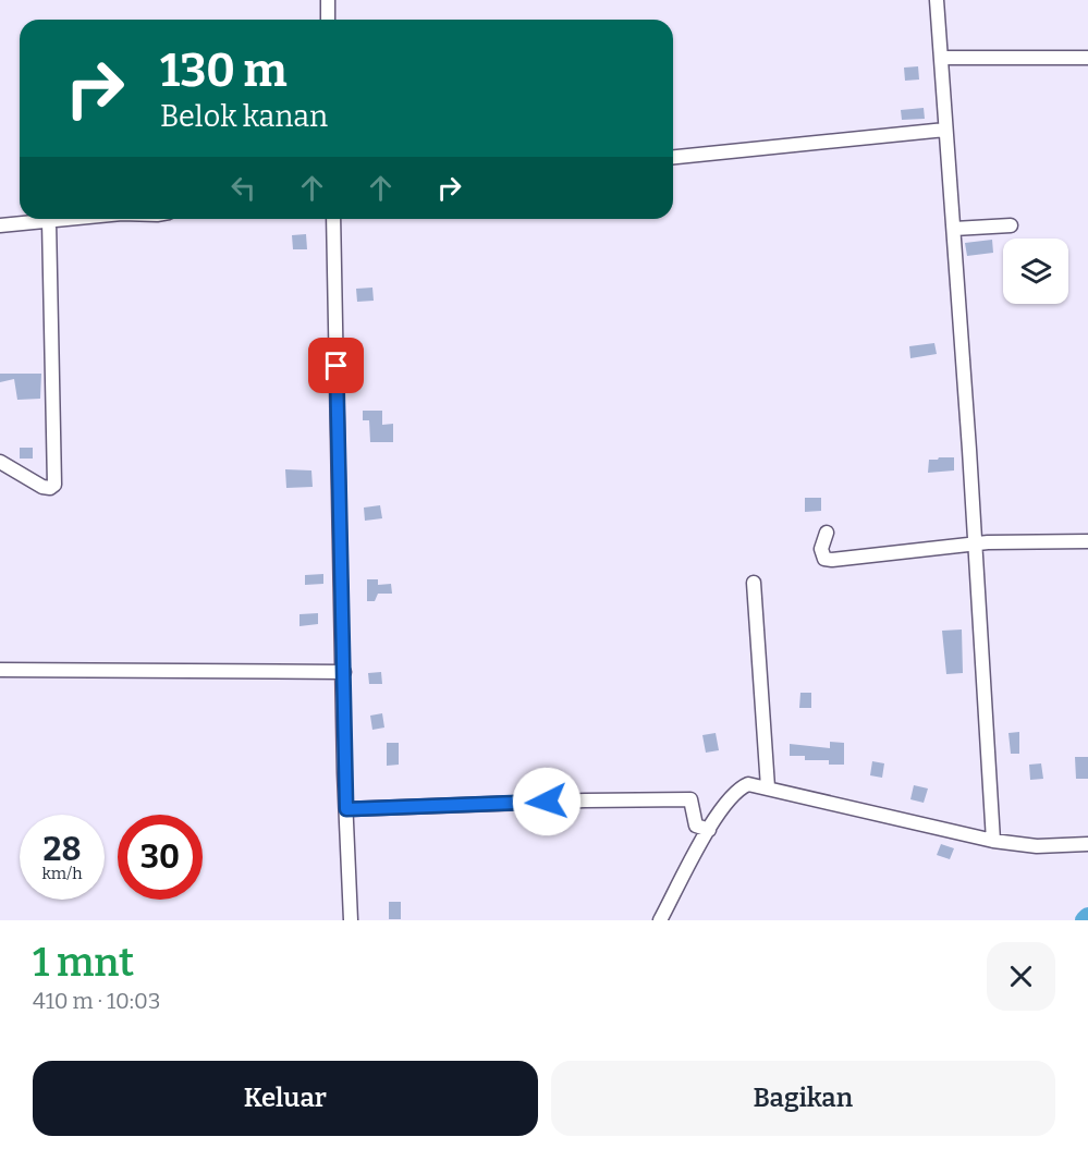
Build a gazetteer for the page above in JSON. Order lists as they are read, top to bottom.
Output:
{
  "page": {
    "turn": ["130 m", "Belok kanan"],
    "speed": "28 km/h",
    "limit": "30",
    "heading": ["1 mnt", "410 m · 10:03"],
    "buttons": ["Keluar", "Bagikan"]
  }
}
